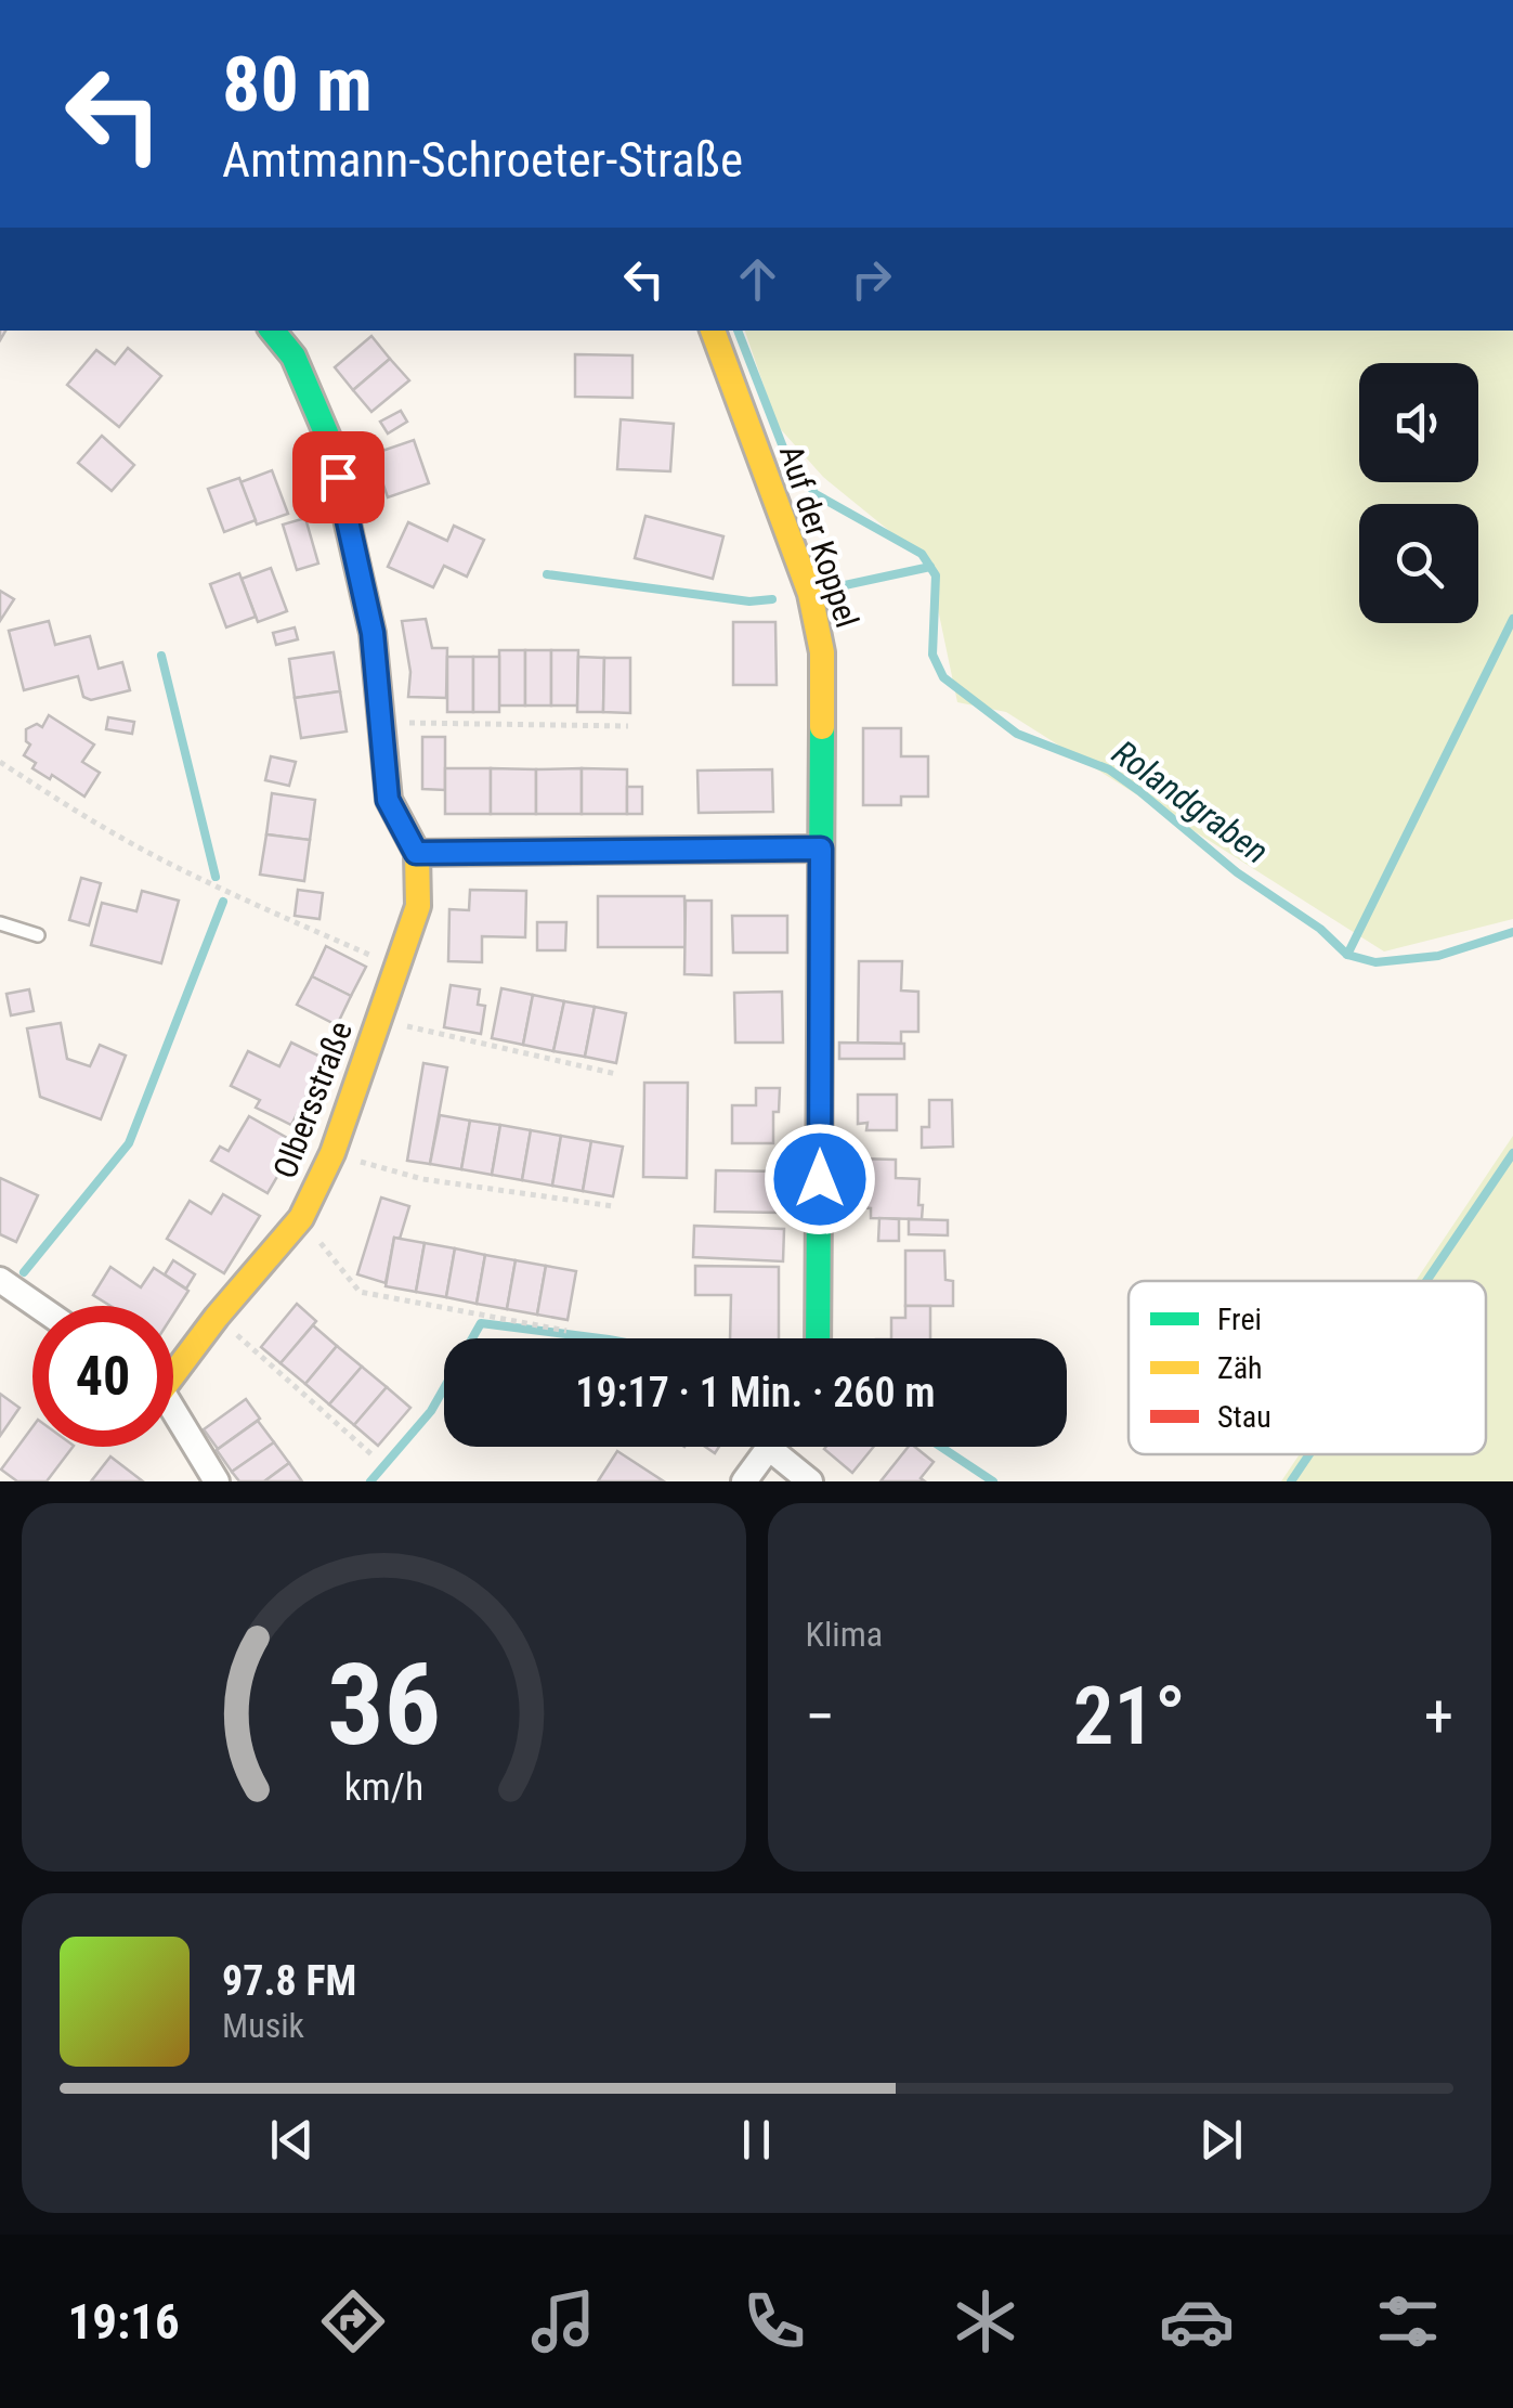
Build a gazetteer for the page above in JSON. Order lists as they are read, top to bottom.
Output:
{
  "streets": {
    "street": ["Auf der Koppel", "Olbersstraße"]
  },
  "water": ["Rolandgraben"],
  "legend": ["Frei", "Zäh", "Stau"],
  "page": {
    "turn": ["80 m", "Amtmann-Schroeter-Straße"],
    "limit": "40",
    "trip": "19:17 · 1 Min. · 260 m",
    "tile": "Klima",
    "heat": ["−", "21°", "+"],
    "song": ["97.8 FM", "Musik"],
    "tabs": "19:16",
    "gauge": ["36", "km/h"]
  }
}
